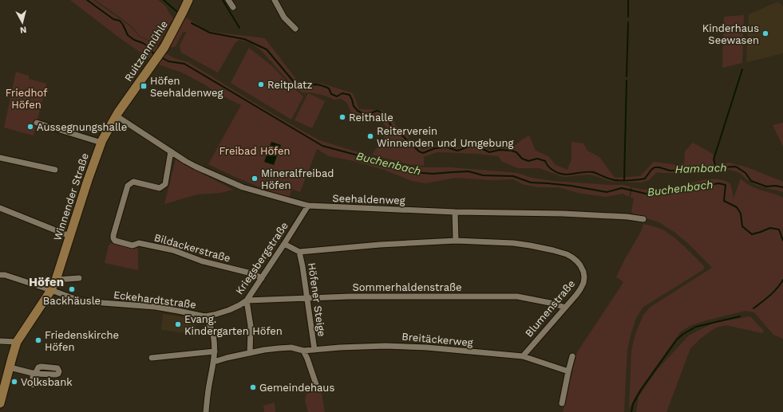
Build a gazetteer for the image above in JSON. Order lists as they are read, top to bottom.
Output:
{
  "streets": {
    "street": [
      "Ruitzenmühle",
      "Winnender Straße",
      "Seehaldenweg",
      "Bildackerstraße",
      "Kriegsbergstraße",
      "Sommerhaldenstraße",
      "Eckehardtstraße",
      "Höfener Steige",
      "Blumenstraße",
      "Breitäckerweg"
    ]
  },
  "crossings": [
    ["Ruitzenmühle", "Winnender Straße"],
    ["Ruitzenmühle", "Seehaldenweg"],
    ["Winnender Straße", "Seehaldenweg"],
    ["Winnender Straße", "Eckehardtstraße"],
    ["Seehaldenweg", "Bildackerstraße"],
    ["Seehaldenweg", "Kriegsbergstraße"],
    ["Bildackerstraße", "Kriegsbergstraße"],
    ["Kriegsbergstraße", "Sommerhaldenstraße"],
    ["Kriegsbergstraße", "Eckehardtstraße"],
    ["Sommerhaldenstraße", "Höfener Steige"],
    ["Sommerhaldenstraße", "Blumenstraße"],
    ["Eckehardtstraße", "Breitäckerweg"],
    ["Höfener Steige", "Blumenstraße"],
    ["Höfener Steige", "Breitäckerweg"],
    ["Blumenstraße", "Breitäckerweg"]
  ],
  "districts": ["Höfen"],
  "water": ["Buchenbach", "Hambach"],
  "parks": ["Friedhof Höfen", "Freibad Höfen"],
  "places": {
    "other": [
      "Kinderhaus Seewasen",
      "Reitplatz",
      "Reithalle",
      "Aussegnungshalle",
      "Reiterverein Winnenden und Umgebung",
      "Mineralfreibad Höfen",
      "Backhäusle",
      "Evang. Kindergarten Höfen",
      "Friedenskirche Höfen",
      "Volksbank",
      "Gemeindehaus"
    ],
    "transit": ["Höfen Seehaldenweg"]
  },
  "north": "bottom"
}
